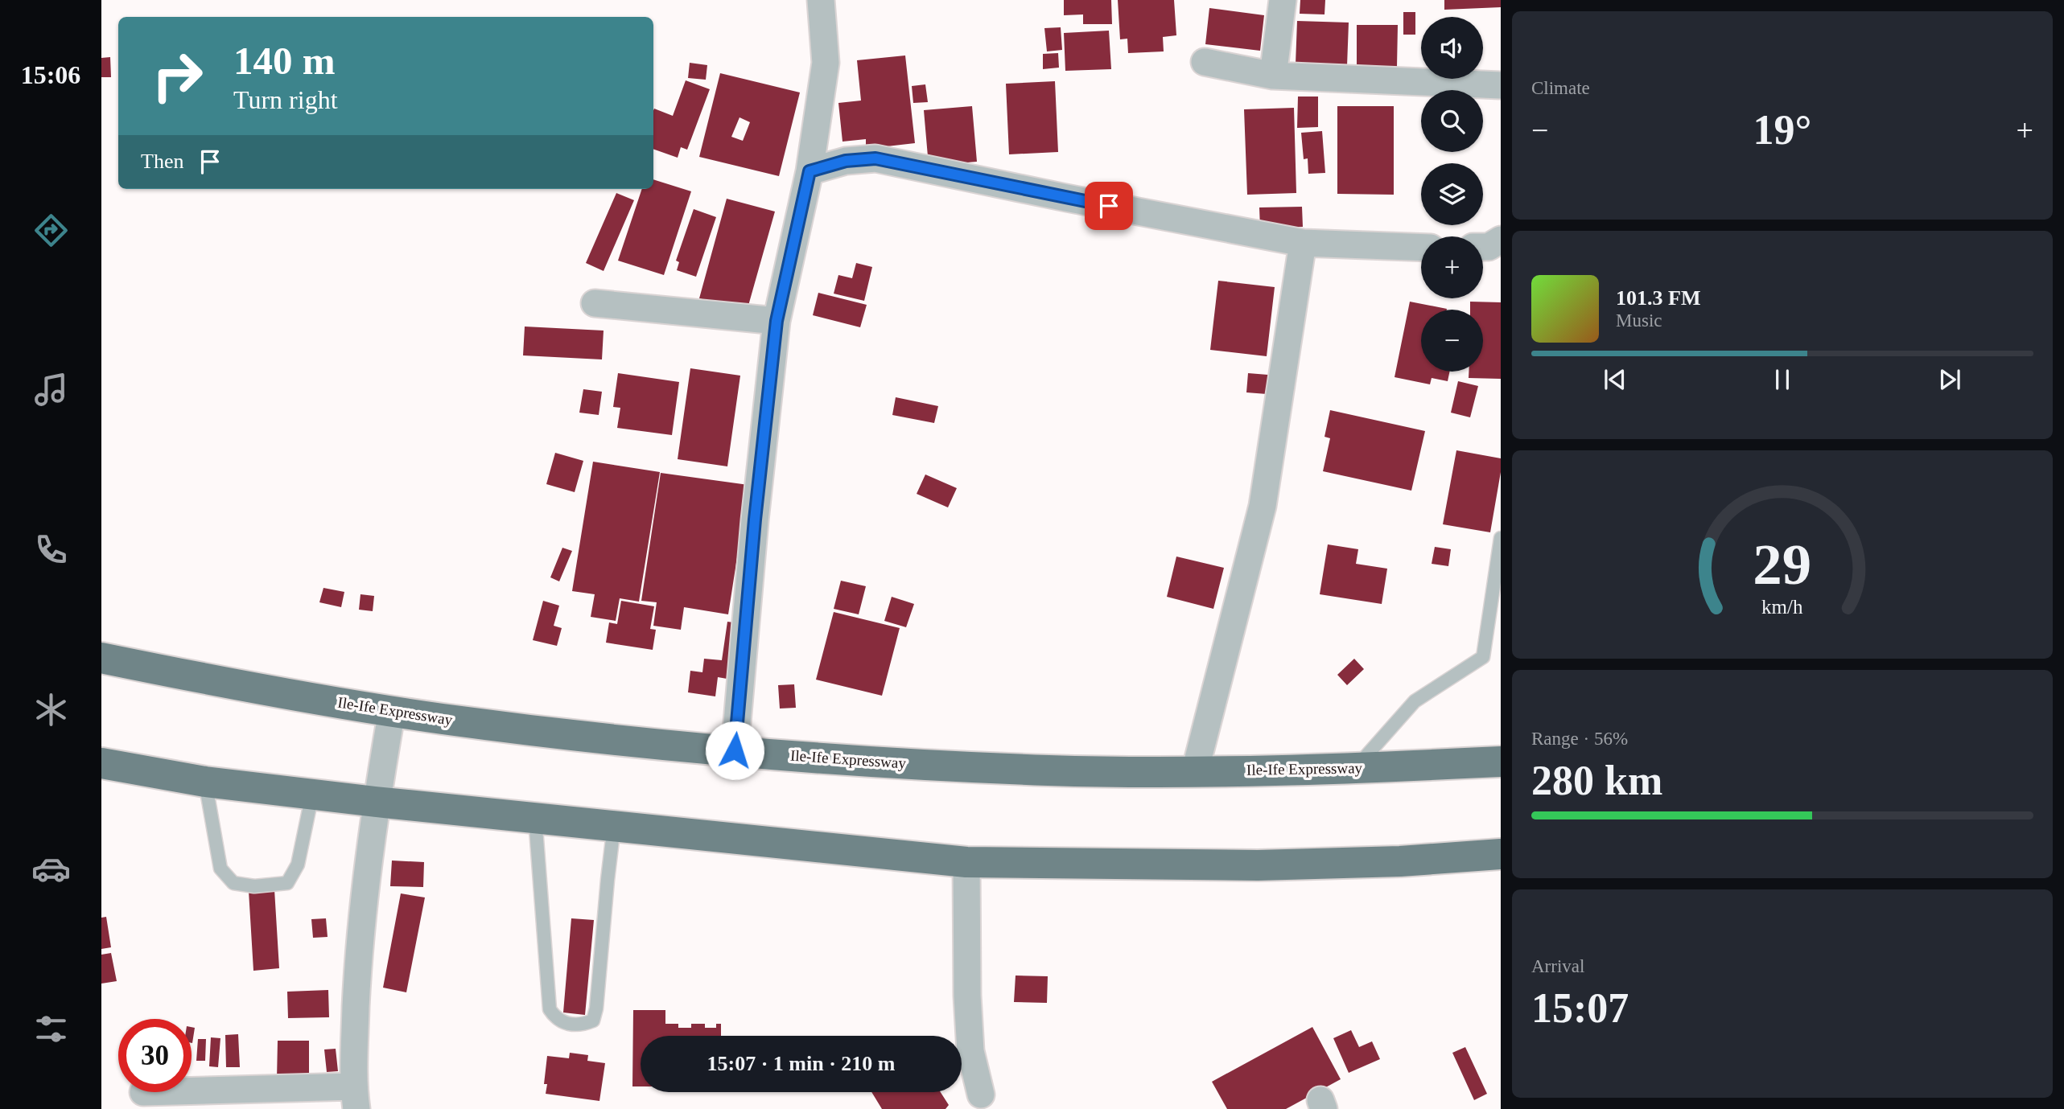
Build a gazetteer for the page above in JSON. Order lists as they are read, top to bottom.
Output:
{
  "streets": {
    "highway": ["Ile-Ife Expressway"]
  },
  "page": {
    "tabs": "15:06",
    "tile": [
      "Climate",
      ["Range · 56%", "280 km"],
      ["Arrival", "15:07"]
    ],
    "map_buttons": ["+", "−"],
    "turn": ["140 m", "Turn right"],
    "heat": ["−", "19°", "+"],
    "then": "Then",
    "song": ["101.3 FM", "Music"],
    "limit": "30",
    "trip": "15:07 · 1 min · 210 m",
    "gauge": ["29", "km/h"]
  }
}
